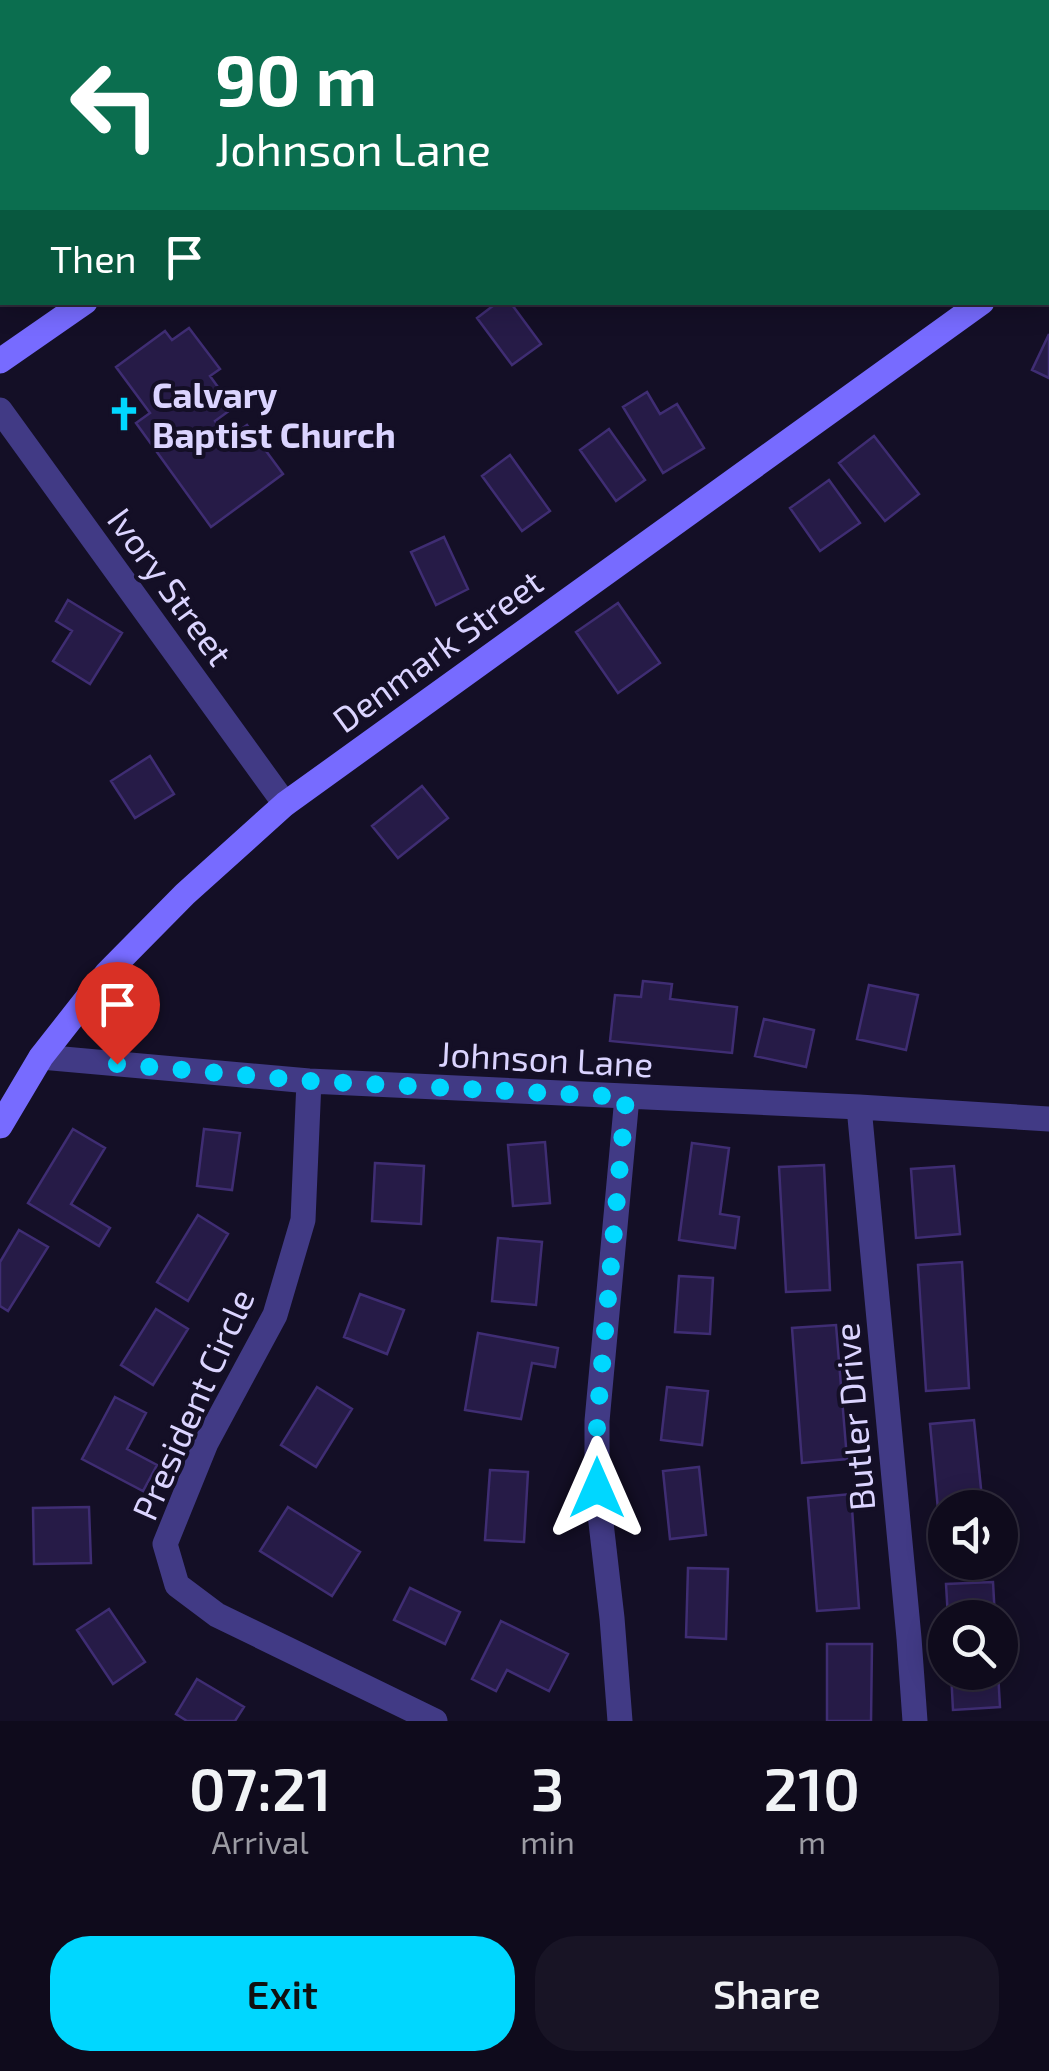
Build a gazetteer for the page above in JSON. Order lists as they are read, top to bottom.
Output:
{
  "streets": {
    "street": [
      "Ivory Street",
      "Denmark Street",
      "Johnson Lane",
      "President Circle",
      "Butler Drive"
    ]
  },
  "crossings": [
    ["Ivory Street", "Denmark Street"],
    ["Denmark Street", "Johnson Lane"],
    ["Johnson Lane", "President Circle"],
    ["Johnson Lane", "Butler Drive"]
  ],
  "places": {
    "church": ["Calvary Baptist Church"]
  },
  "page": {
    "turn": ["90 m", "Johnson Lane"],
    "then": "Then",
    "eta": [
      "07:21",
      "Arrival",
      "3",
      "min",
      "210",
      "m"
    ],
    "buttons": ["Exit", "Share"]
  }
}
